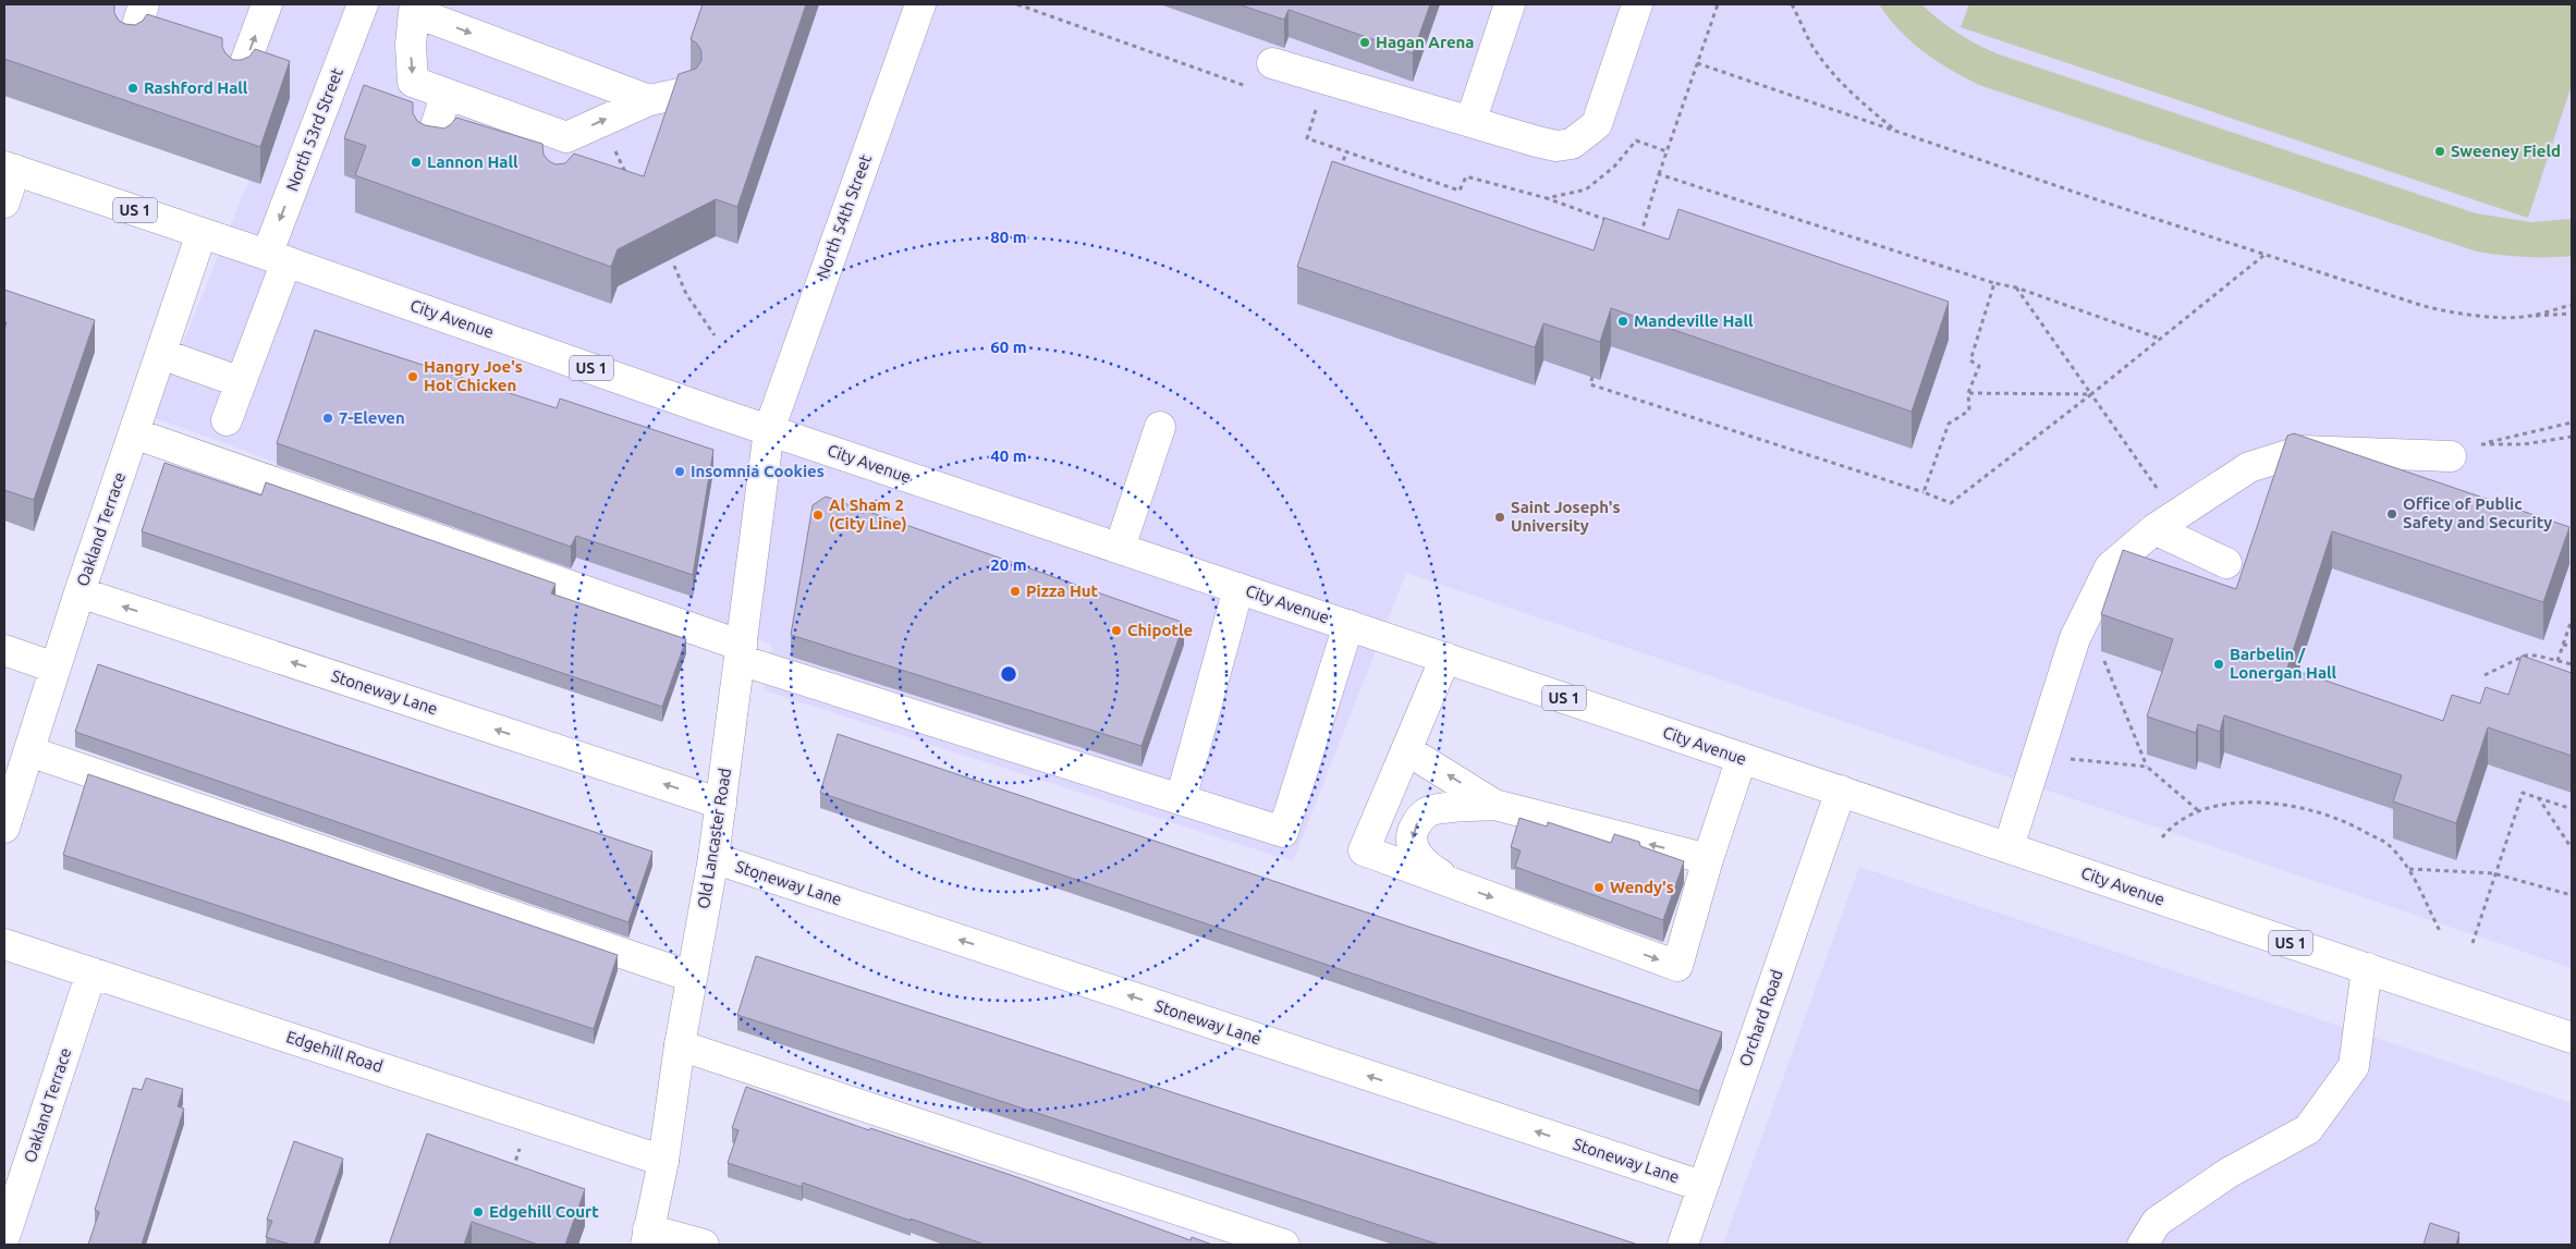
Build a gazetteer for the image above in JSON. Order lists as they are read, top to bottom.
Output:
{
  "streets": {
    "main road": [
      "North 53rd Street",
      "US 1",
      "North 54th Street",
      "City Avenue",
      "Oakland Terrace",
      "Stoneway Lane",
      "Old Lancaster Road",
      "Orchard Road",
      "Edgehill Road"
    ]
  },
  "crossings": [
    ["North 53rd Street", "City Avenue"],
    ["North 54th Street", "City Avenue"],
    ["North 54th Street", "Old Lancaster Road"],
    ["City Avenue", "Oakland Terrace"],
    ["City Avenue", "Old Lancaster Road"],
    ["City Avenue", "Orchard Road"],
    ["Oakland Terrace", "Stoneway Lane"],
    ["Oakland Terrace", "Edgehill Road"],
    ["Stoneway Lane", "Old Lancaster Road"],
    ["Stoneway Lane", "Orchard Road"],
    ["Old Lancaster Road", "Edgehill Road"]
  ],
  "places": [
    "Hagan Arena",
    "Rashford Hall",
    "Sweeney Field",
    "Lannon Hall",
    "Mandeville Hall",
    "Hangry Joe's Hot Chicken",
    "7-Eleven",
    "Insomnia Cookies",
    "Office of Public Safety and Security",
    "Al Sham 2 (City Line)",
    "Saint Joseph's University",
    "Pizza Hut",
    "Chipotle",
    "Barbelin / Lonergan Hall",
    "Wendy's",
    "Edgehill Court"
  ],
  "rings": [
    "80 m",
    "60 m",
    "40 m",
    "20 m"
  ]
}
